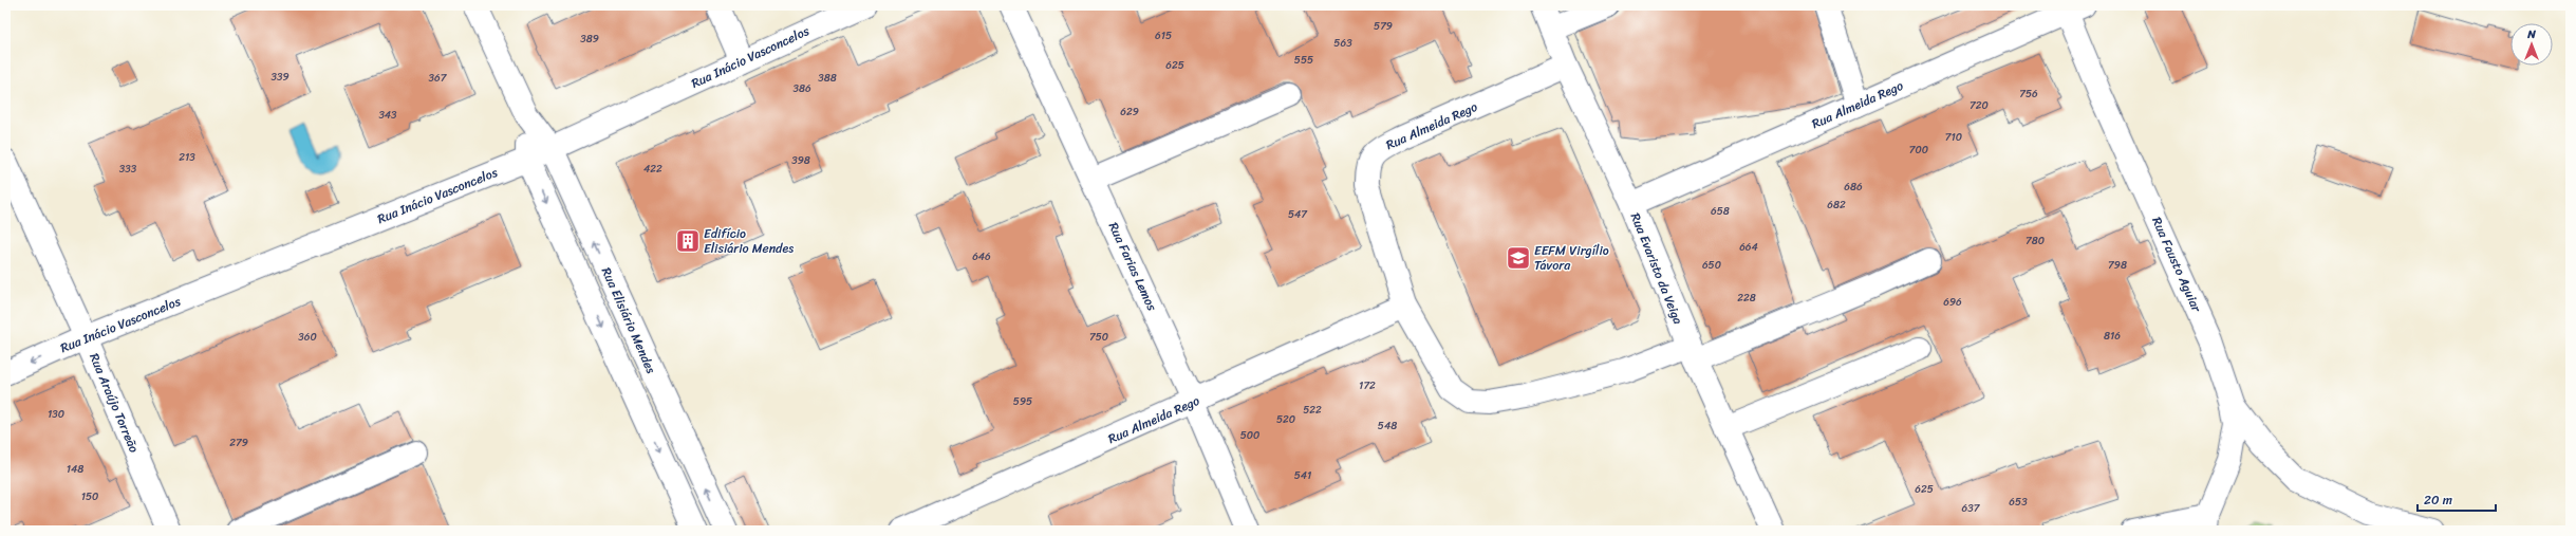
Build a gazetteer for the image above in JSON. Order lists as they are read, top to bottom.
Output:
{
  "streets": {
    "street": [
      "Rua Inácio Vasconcelos",
      "Rua Almeida Rego",
      "Rua Fausto Aguiar",
      "Rua Farias Lemos",
      "Rua Evaristo da Veiga",
      "Rua Elisiário Mendes",
      "Rua Araújo Torreão"
    ]
  },
  "crossings": [
    ["Rua Inácio Vasconcelos", "Rua Elisiário Mendes"],
    ["Rua Inácio Vasconcelos", "Rua Araújo Torreão"],
    ["Rua Almeida Rego", "Rua Fausto Aguiar"],
    ["Rua Almeida Rego", "Rua Farias Lemos"],
    ["Rua Almeida Rego", "Rua Evaristo da Veiga"]
  ],
  "places": {
    "building": ["Edifício Elisiário Mendes"],
    "school or university": ["EEFM Virgílio Távora"]
  },
  "house_numbers": [
    "579",
    "615",
    "389",
    "563",
    "555",
    "625",
    "339",
    "367",
    "388",
    "386",
    "756",
    "720",
    "629",
    "343",
    "710",
    "700",
    "213",
    "398",
    "333",
    "422",
    "686",
    "682",
    "658",
    "547",
    "780",
    "664",
    "646",
    "650",
    "798",
    "228",
    "696",
    "816",
    "360",
    "750",
    "172",
    "595",
    "522",
    "130",
    "520",
    "548",
    "500",
    "279",
    "148",
    "541",
    "625",
    "150",
    "653",
    "637"
  ],
  "scale_bar": "20 m",
  "north": "top"
}
